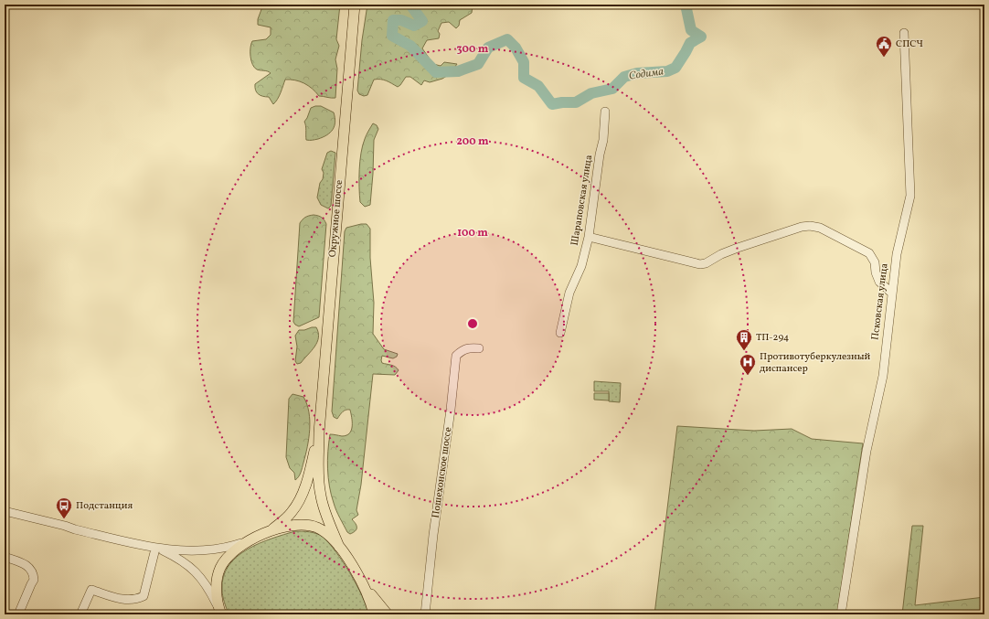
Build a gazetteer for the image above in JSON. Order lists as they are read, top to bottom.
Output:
{
  "streets": {
    "main road": ["Окружное шоссе"],
    "street": ["Шараповская улица", "Псковская улица", "Пошехонское шоссе"]
  },
  "water": ["Содима"],
  "places": {
    "public building": ["СПСЧ"],
    "building": ["ТП-294"],
    "hospital": ["Противотуберкулезный диспансер"],
    "bus stop": ["Подстанция"]
  },
  "rings": ["300 m", "200 m", "100 m"]
}
